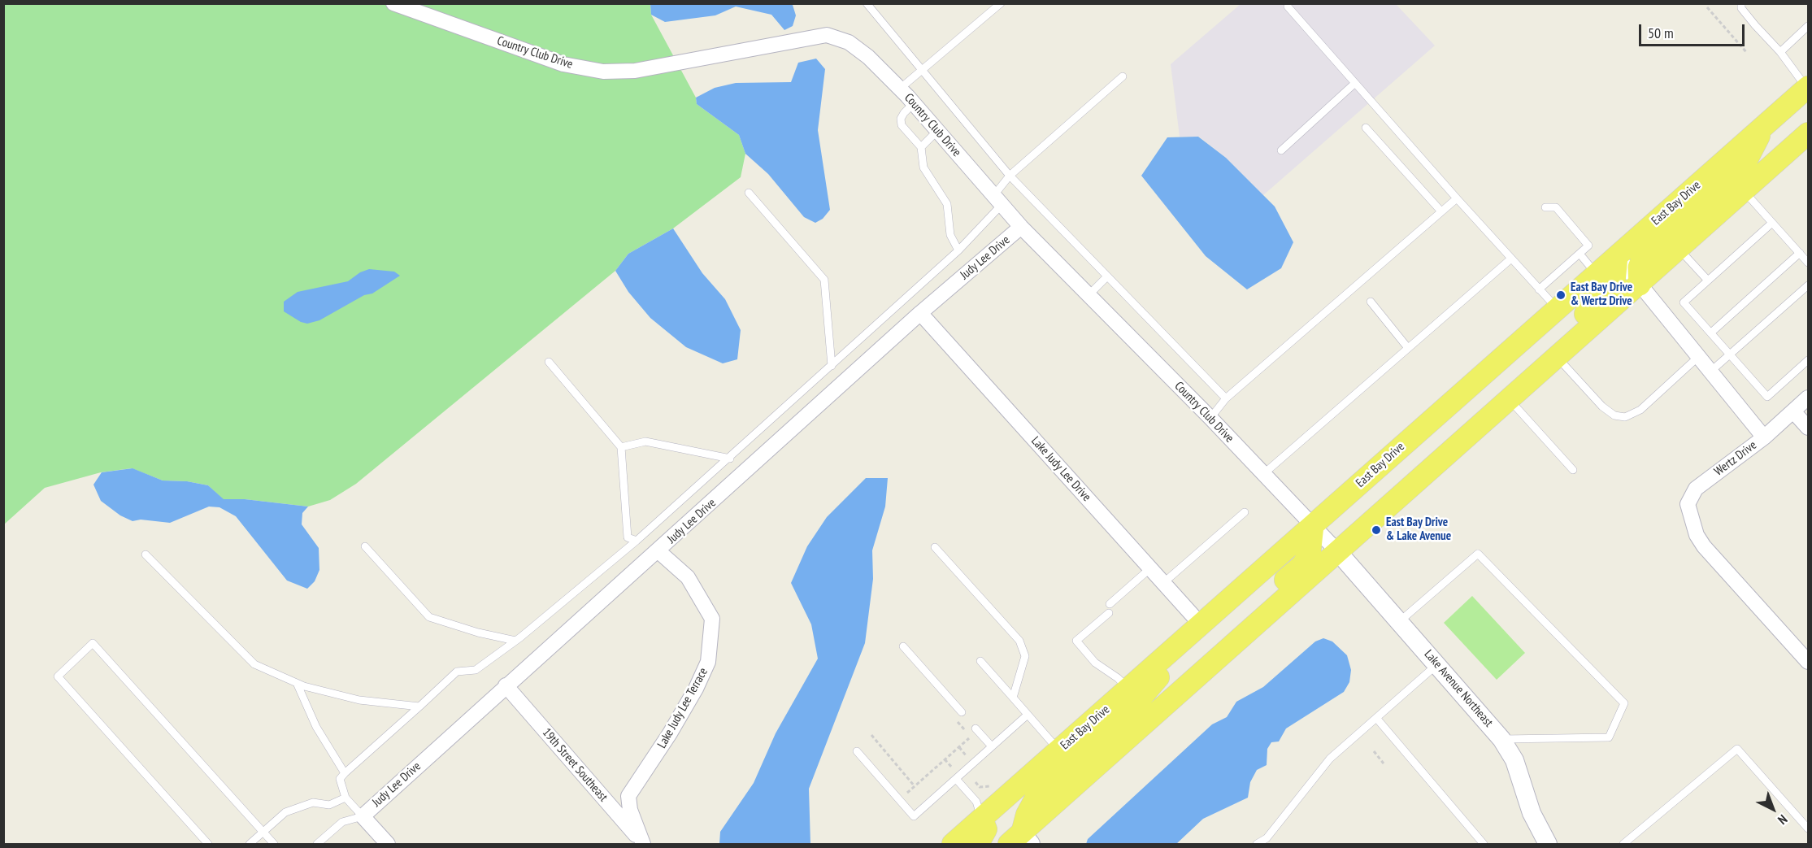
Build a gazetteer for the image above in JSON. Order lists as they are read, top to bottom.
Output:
{
  "streets": {
    "main road": ["East Bay Drive"],
    "street": [
      "Country Club Drive",
      "Judy Lee Drive",
      "Wertz Drive",
      "Lake Judy Lee Drive",
      "Lake Avenue Northeast",
      "Lake Judy Lee Terrace",
      "19th Street Southeast"
    ]
  },
  "crossings": [
    ["Country Club Drive", "East Bay Drive"],
    ["Country Club Drive", "Judy Lee Drive"],
    ["Country Club Drive", "Lake Avenue Northeast"],
    ["East Bay Drive", "Wertz Drive"],
    ["East Bay Drive", "Lake Judy Lee Drive"],
    ["Judy Lee Drive", "Lake Judy Lee Drive"],
    ["Judy Lee Drive", "Lake Judy Lee Terrace"],
    ["Judy Lee Drive", "19th Street Southeast"],
    ["Lake Judy Lee Terrace", "19th Street Southeast"]
  ],
  "places": ["East Bay Drive & Wertz Drive", "East Bay Drive & Lake Avenue"],
  "scale_bar": "50 m",
  "north": "bottom right"
}
